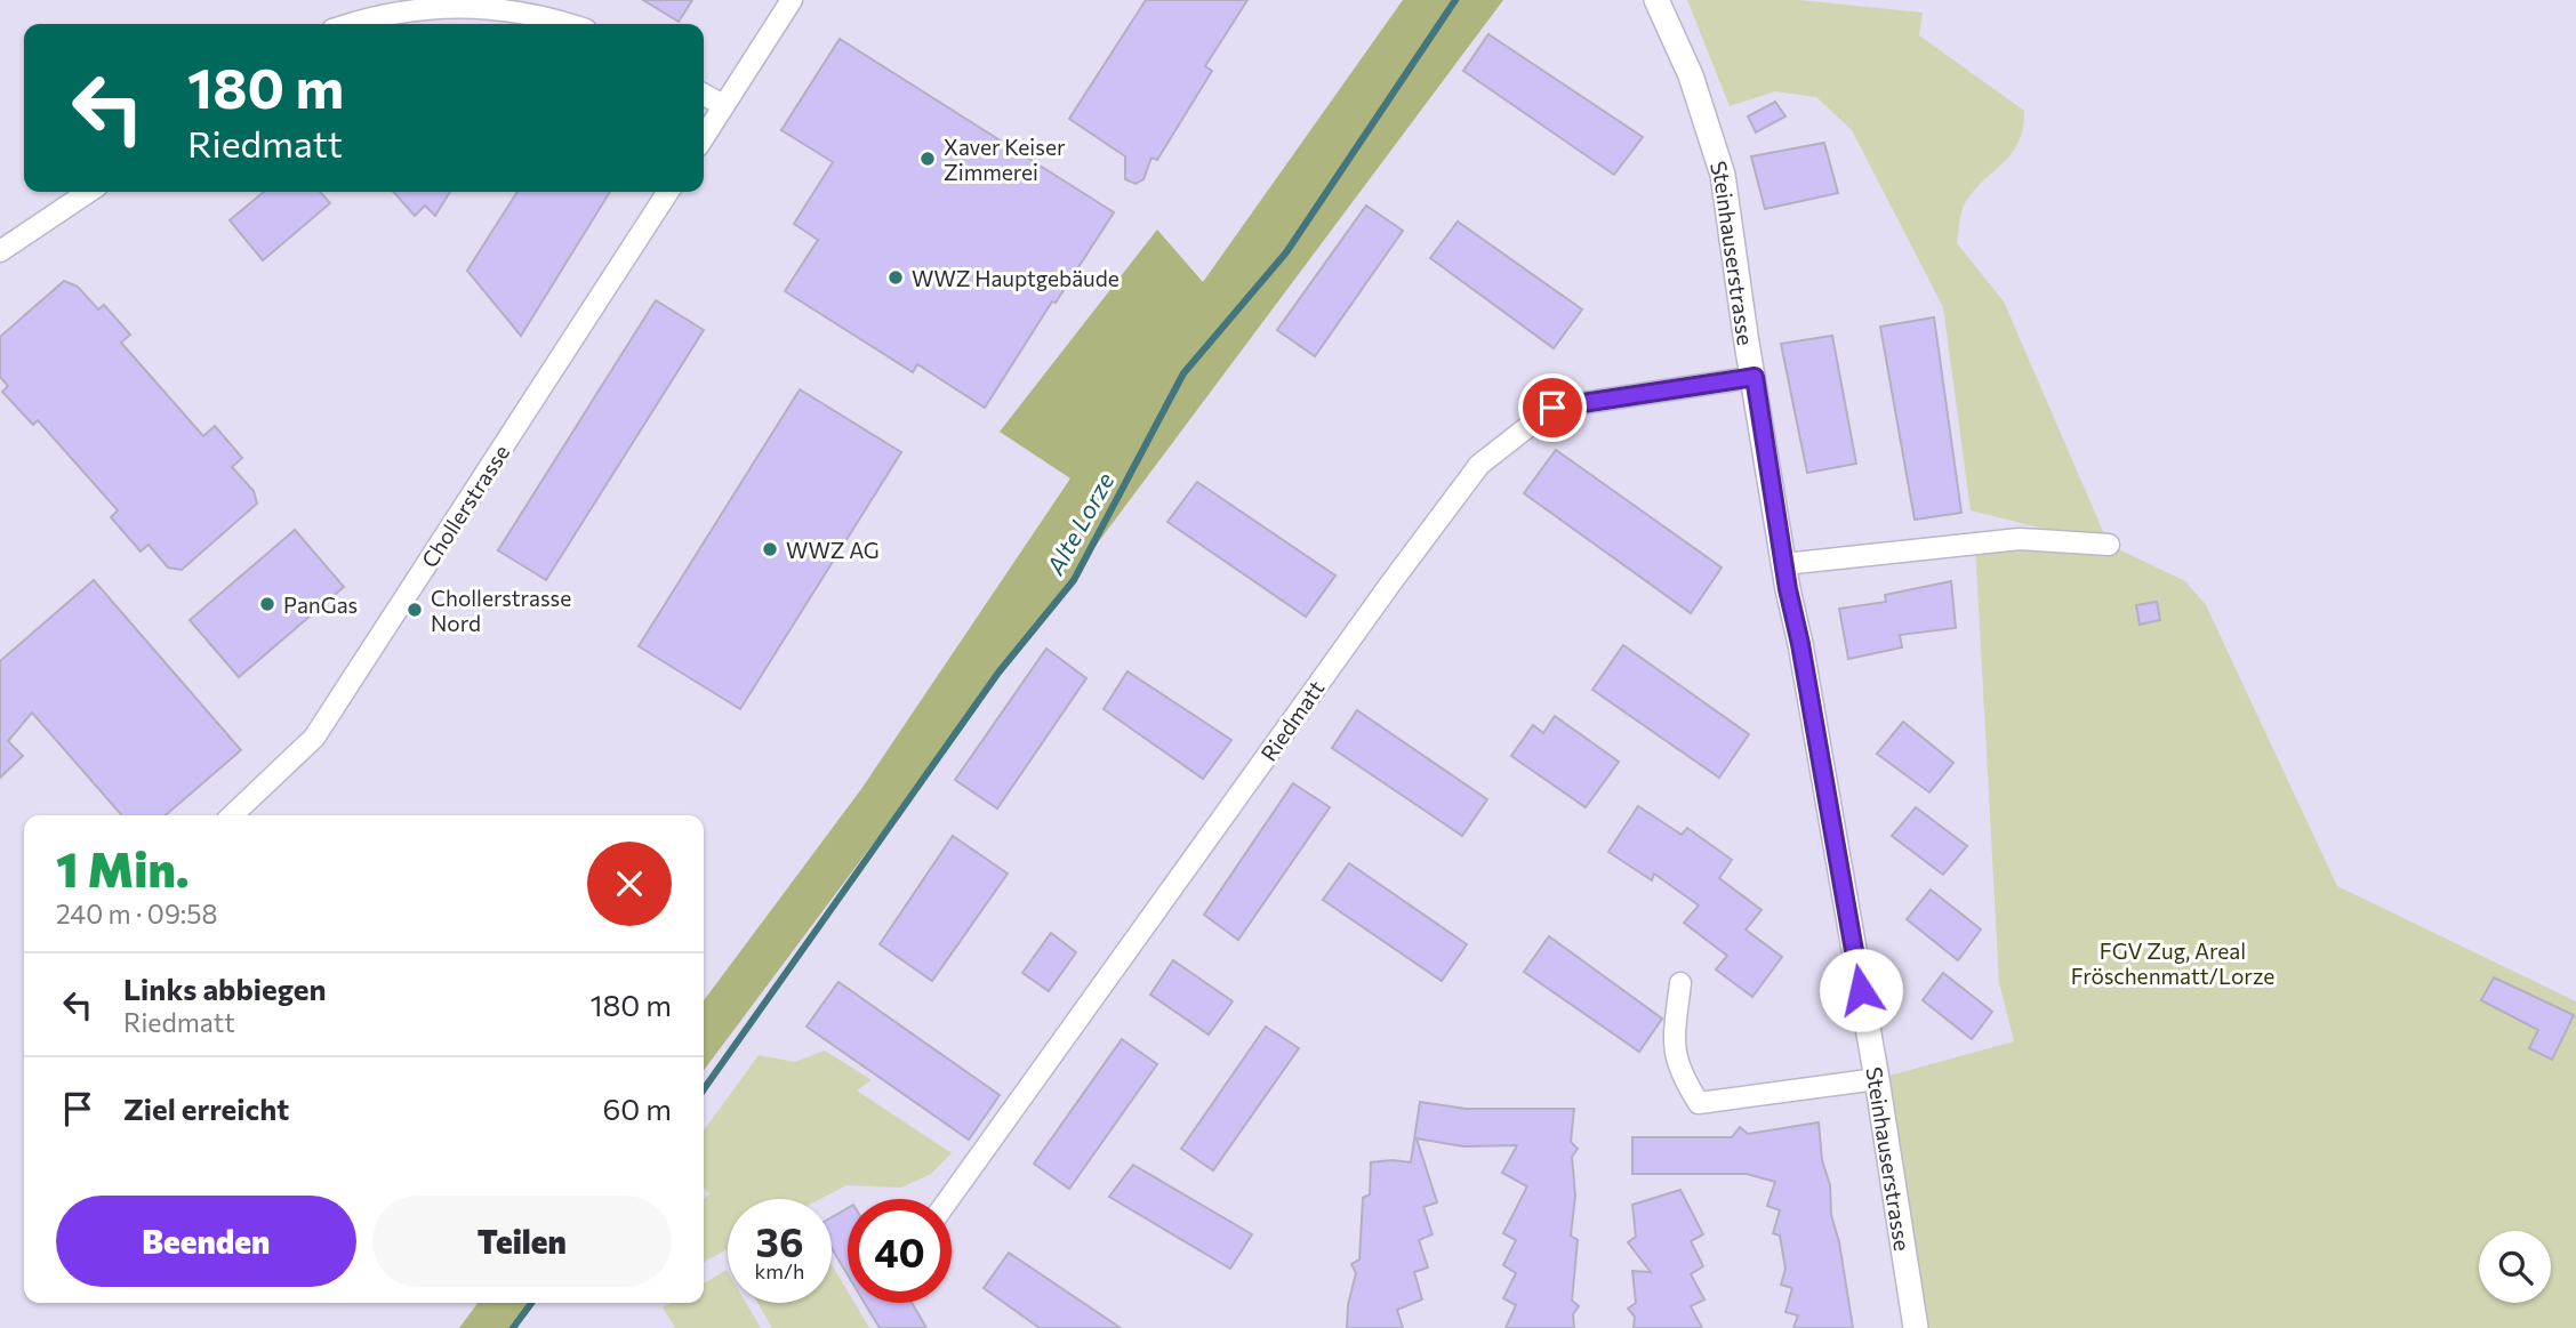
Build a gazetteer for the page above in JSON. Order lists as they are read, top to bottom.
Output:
{
  "streets": {
    "street": ["Steinhauserstrasse", "Chollerstrasse", "Riedmatt"]
  },
  "crossings": [
    ["Steinhauserstrasse", "Riedmatt"]
  ],
  "water": ["Alte Lorze"],
  "parks": ["FGV Zug, Areal Fröschenmatt/Lorze"],
  "places": [
    "Xaver Keiser Zimmerei",
    "WWZ Hauptgebäude",
    "WWZ AG",
    "PanGas",
    "Chollerstrasse Nord"
  ],
  "page": {
    "turn": ["180 m", "Riedmatt"],
    "heading": ["1 Min.", "240 m · 09:58"],
    "list": [
      {
        "name": "Links abbiegen",
        "note": "Riedmatt",
        "value": "180 m"
      },
      {
        "name": "Ziel erreicht",
        "value": "60 m"
      }
    ],
    "buttons": ["Beenden", "Teilen"],
    "speed": "36 km/h",
    "limit": "40"
  }
}
